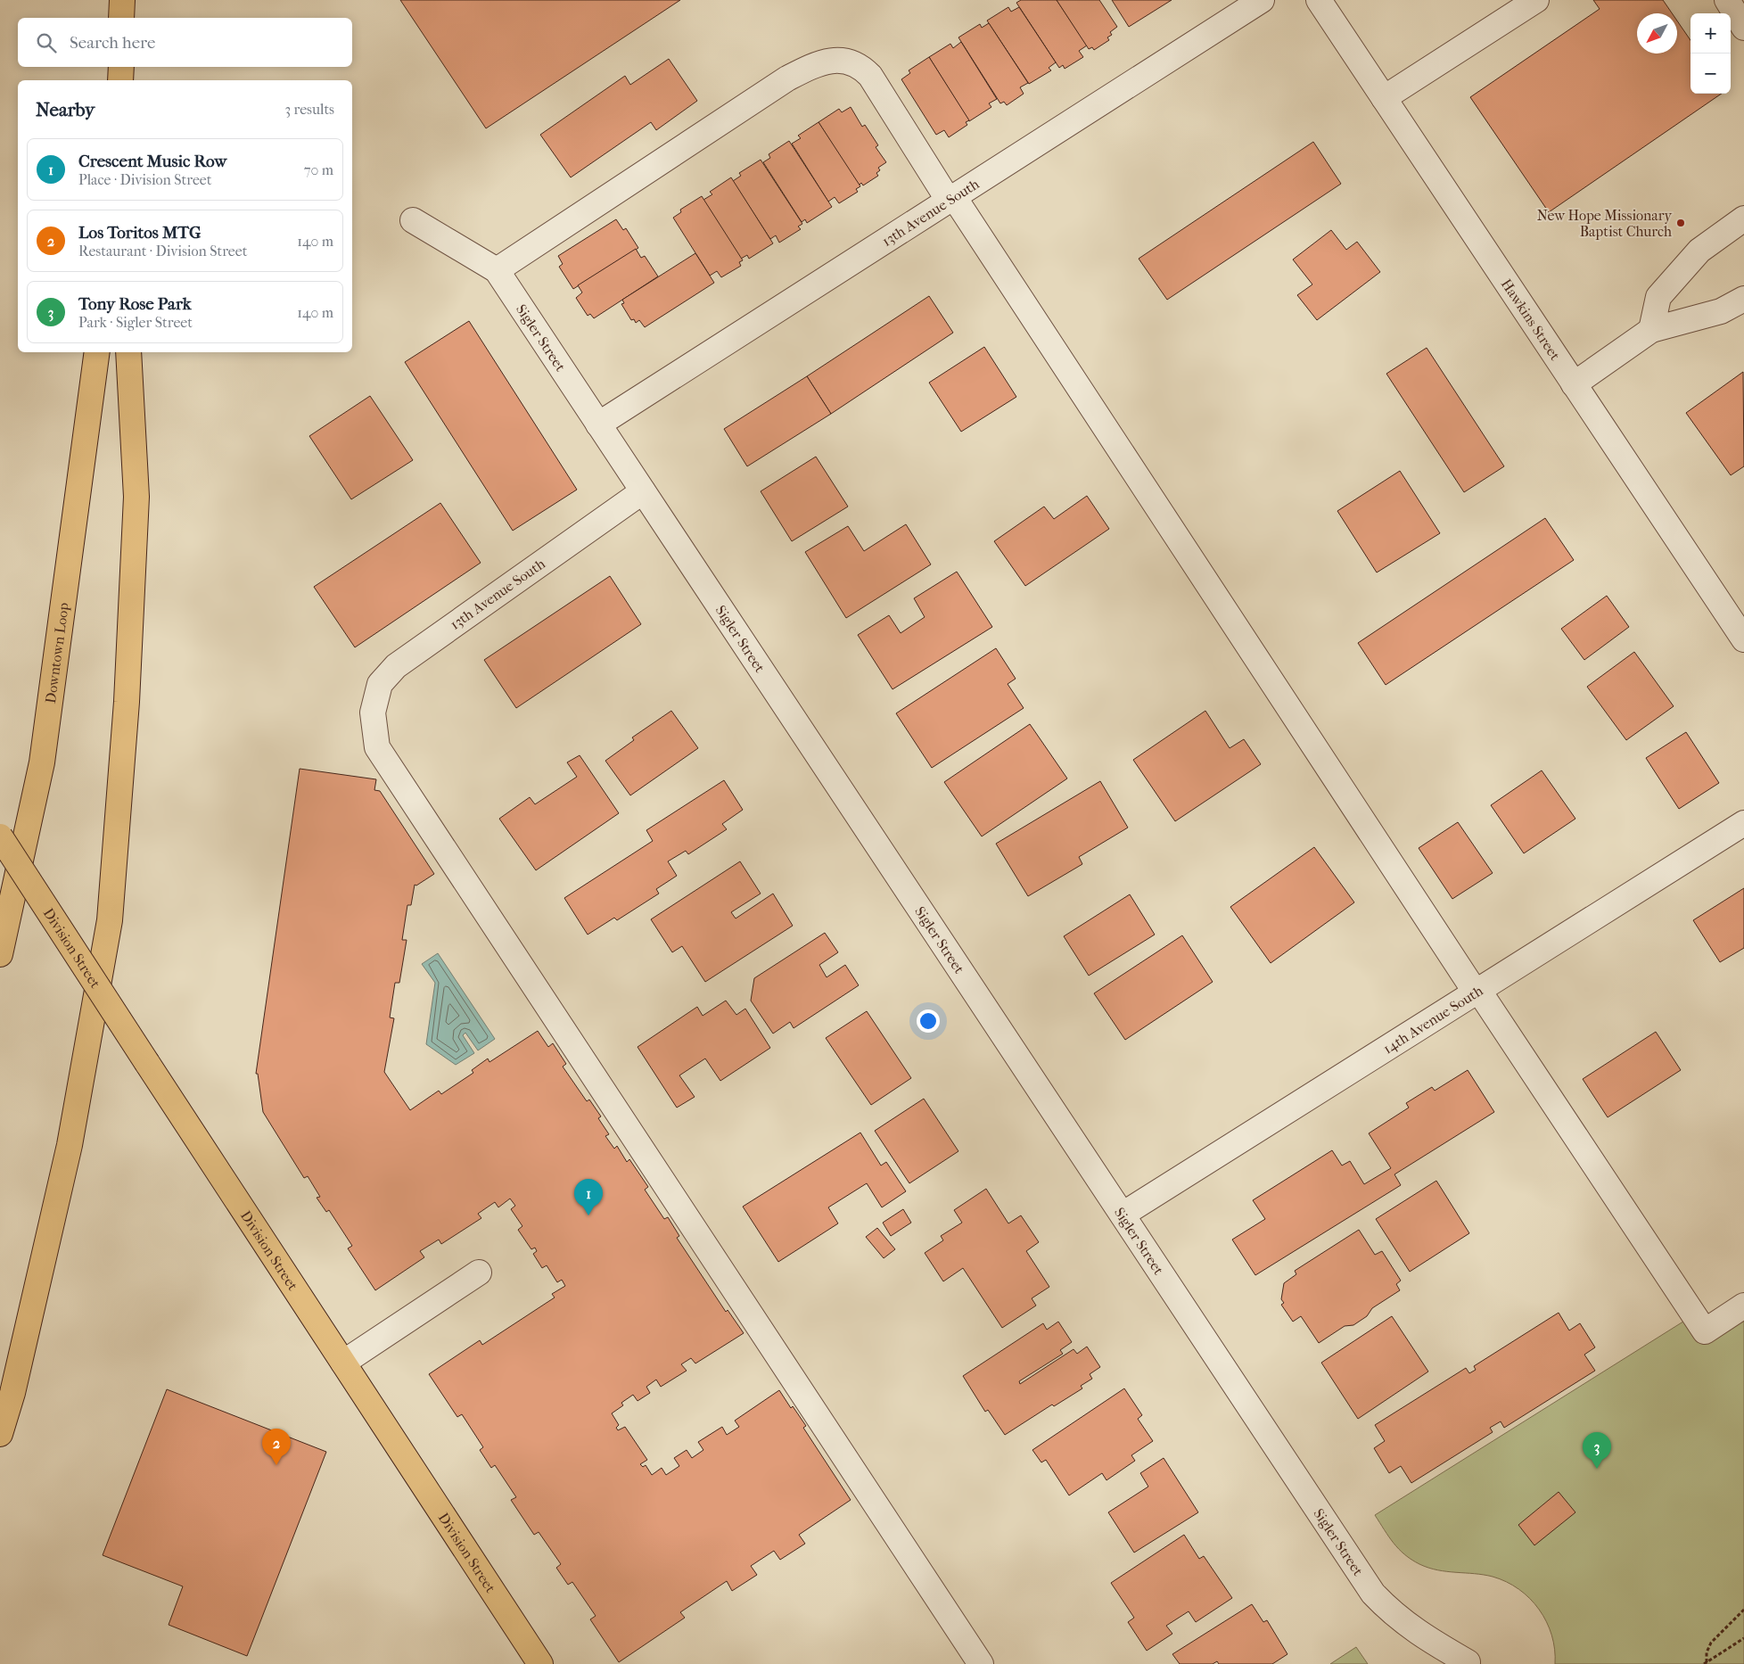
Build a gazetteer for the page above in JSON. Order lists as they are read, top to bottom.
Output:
{
  "streets": {
    "main road": ["Downtown Loop", "Division Street"],
    "street": [
      "13th Avenue South",
      "Hawkins Street",
      "Sigler Street",
      "14th Avenue South"
    ]
  },
  "crossings": [
    ["13th Avenue South", "Sigler Street"],
    ["Sigler Street", "14th Avenue South"]
  ],
  "places": ["New Hope Missionary Baptist Church"],
  "north": "bottom left",
  "page": {
    "map_buttons": ["+", "−"],
    "search": "Search here",
    "heading": ["Nearby", "3 results"],
    "list": [
      {
        "mark": "1",
        "name": "Crescent Music Row",
        "note": "Place · Division Street",
        "value": "70 m"
      },
      {
        "mark": "2",
        "name": "Los Toritos MTG",
        "note": "Restaurant · Division Street",
        "value": "140 m"
      },
      {
        "mark": "3",
        "name": "Tony Rose Park",
        "note": "Park · Sigler Street",
        "value": "140 m"
      }
    ],
    "pins": ["1", "2", "3"]
  }
}
